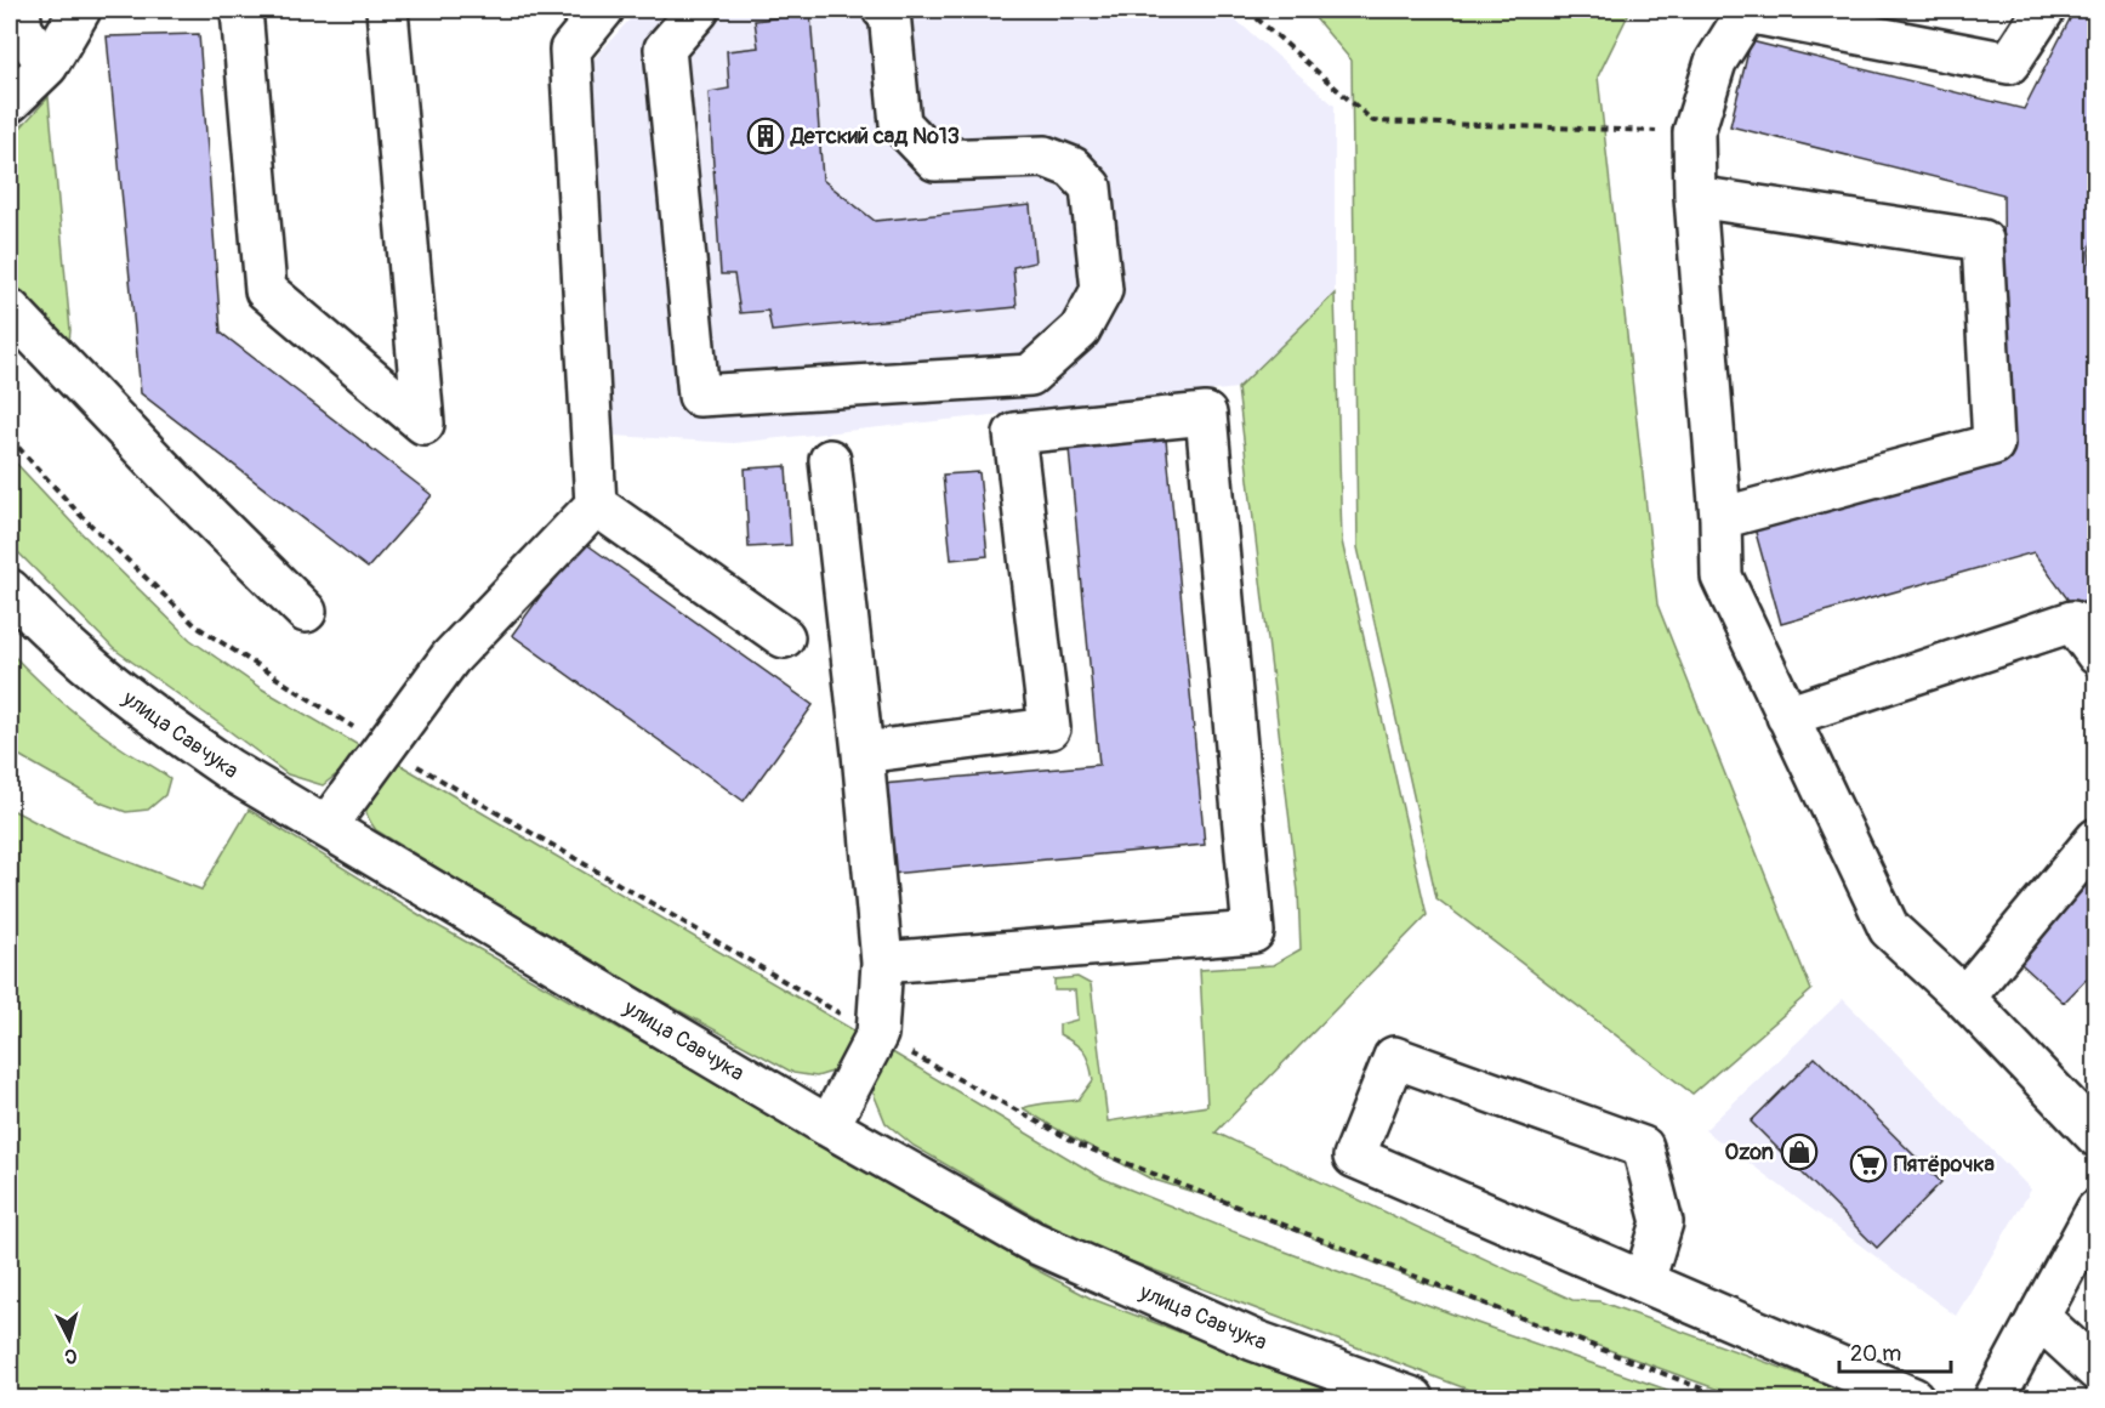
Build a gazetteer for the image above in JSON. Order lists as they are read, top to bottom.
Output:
{
  "streets": {
    "street": ["улица Савчука"]
  },
  "places": {
    "building": ["Детский сад №13"],
    "shop": ["Ozon"],
    "supermarket": ["Пятёрочка"]
  },
  "scale_bar": "20 m",
  "north": "bottom"
}
